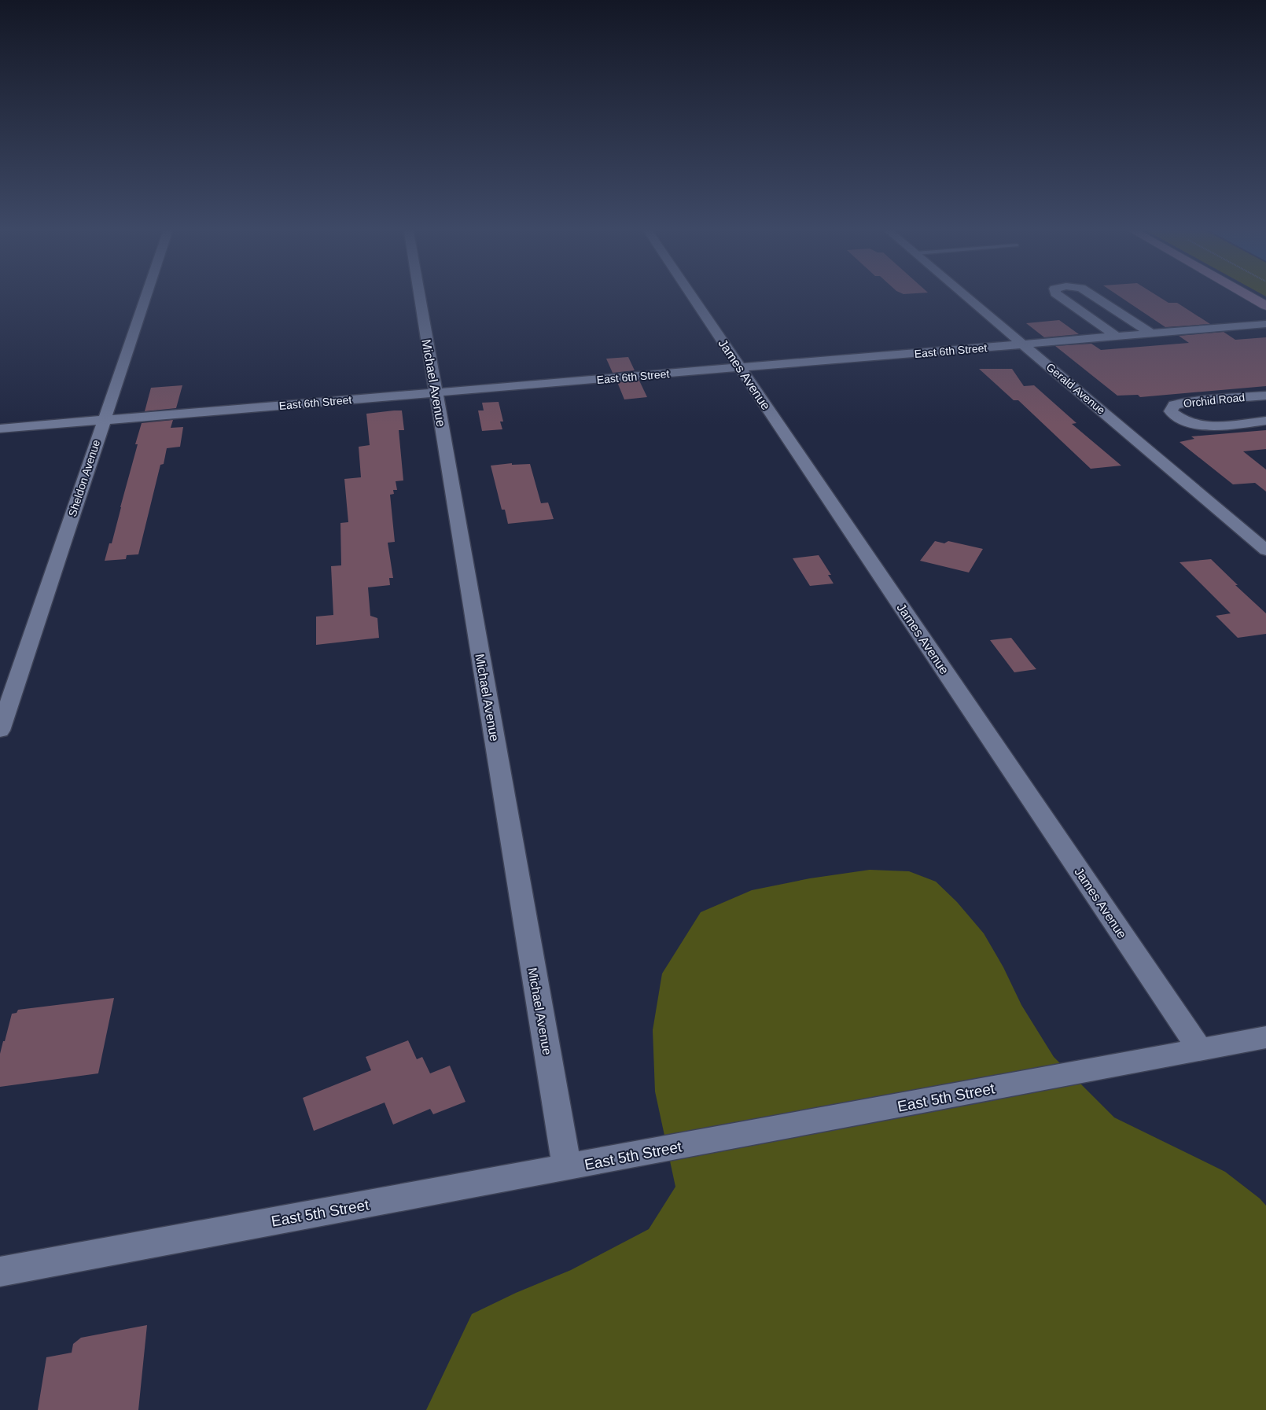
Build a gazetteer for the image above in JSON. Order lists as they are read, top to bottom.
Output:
{
  "streets": {
    "street": [
      "East 6th Street",
      "James Avenue",
      "Michael Avenue",
      "Gerald Avenue",
      "Orchid Road",
      "Sheldon Avenue",
      "East 5th Street"
    ]
  },
  "crossings": [
    ["East 6th Street", "James Avenue"],
    ["East 6th Street", "Michael Avenue"],
    ["East 6th Street", "Gerald Avenue"],
    ["East 6th Street", "Sheldon Avenue"],
    ["James Avenue", "East 5th Street"],
    ["Michael Avenue", "East 5th Street"]
  ]
}
